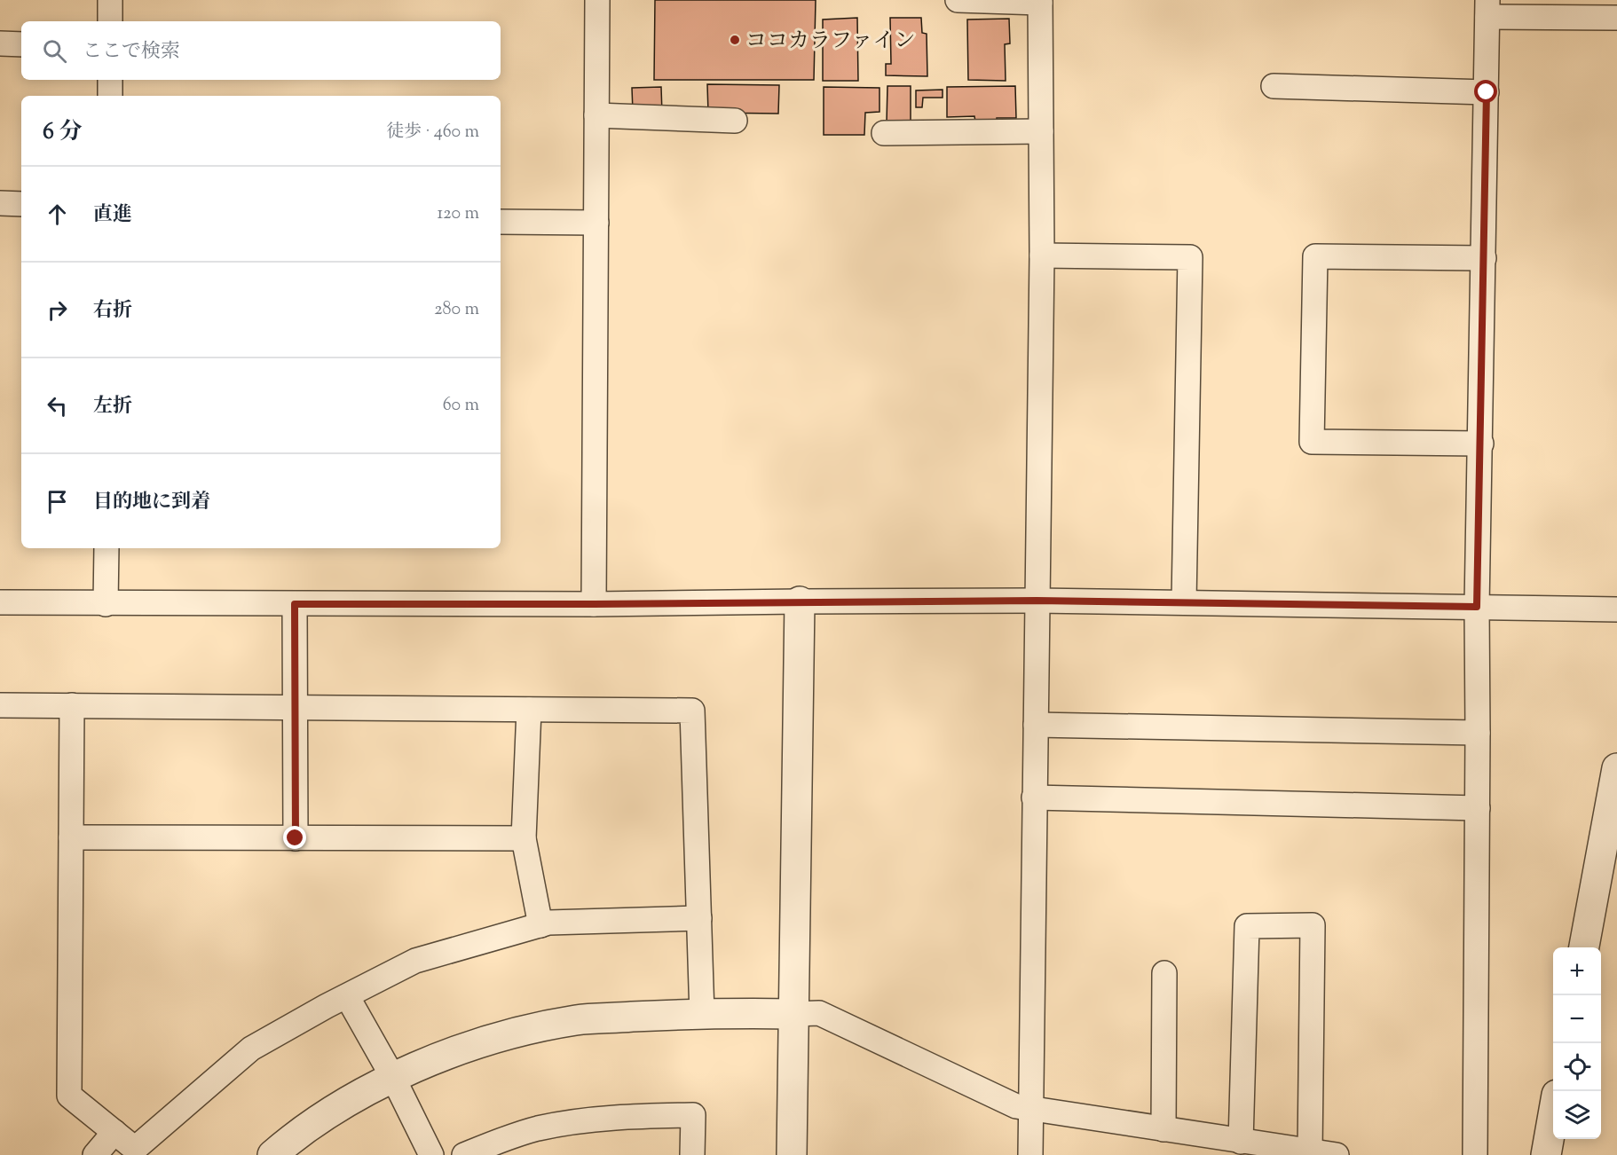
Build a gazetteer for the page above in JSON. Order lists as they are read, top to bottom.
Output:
{
  "places": ["ココカラファイン"],
  "page": {
    "search": "ここで検索",
    "heading": ["6 分", "徒歩 · 460 m"],
    "list": [
      ["直進", "120 m"],
      ["右折", "280 m"],
      ["左折", "60 m"],
      "目的地に到着"
    ],
    "map_buttons": ["+", "−"]
  }
}
